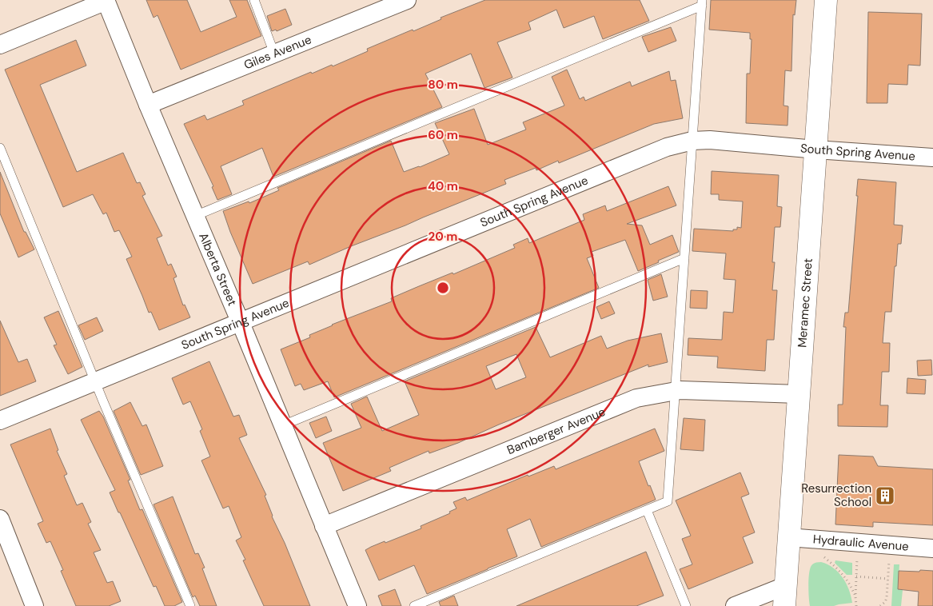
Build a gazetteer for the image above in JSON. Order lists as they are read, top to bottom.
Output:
{
  "streets": {
    "street": [
      "Giles Avenue",
      "South Spring Avenue",
      "Alberta Street",
      "Meramec Street",
      "Bamberger Avenue",
      "Hydraulic Avenue"
    ]
  },
  "crossings": [
    ["Giles Avenue", "Alberta Street"],
    ["South Spring Avenue", "Alberta Street"],
    ["South Spring Avenue", "Meramec Street"],
    ["Alberta Street", "Bamberger Avenue"],
    ["Meramec Street", "Bamberger Avenue"],
    ["Meramec Street", "Hydraulic Avenue"]
  ],
  "places": {
    "building": ["Resurrection School"]
  },
  "rings": [
    "80 m",
    "60 m",
    "40 m",
    "20 m"
  ]
}
